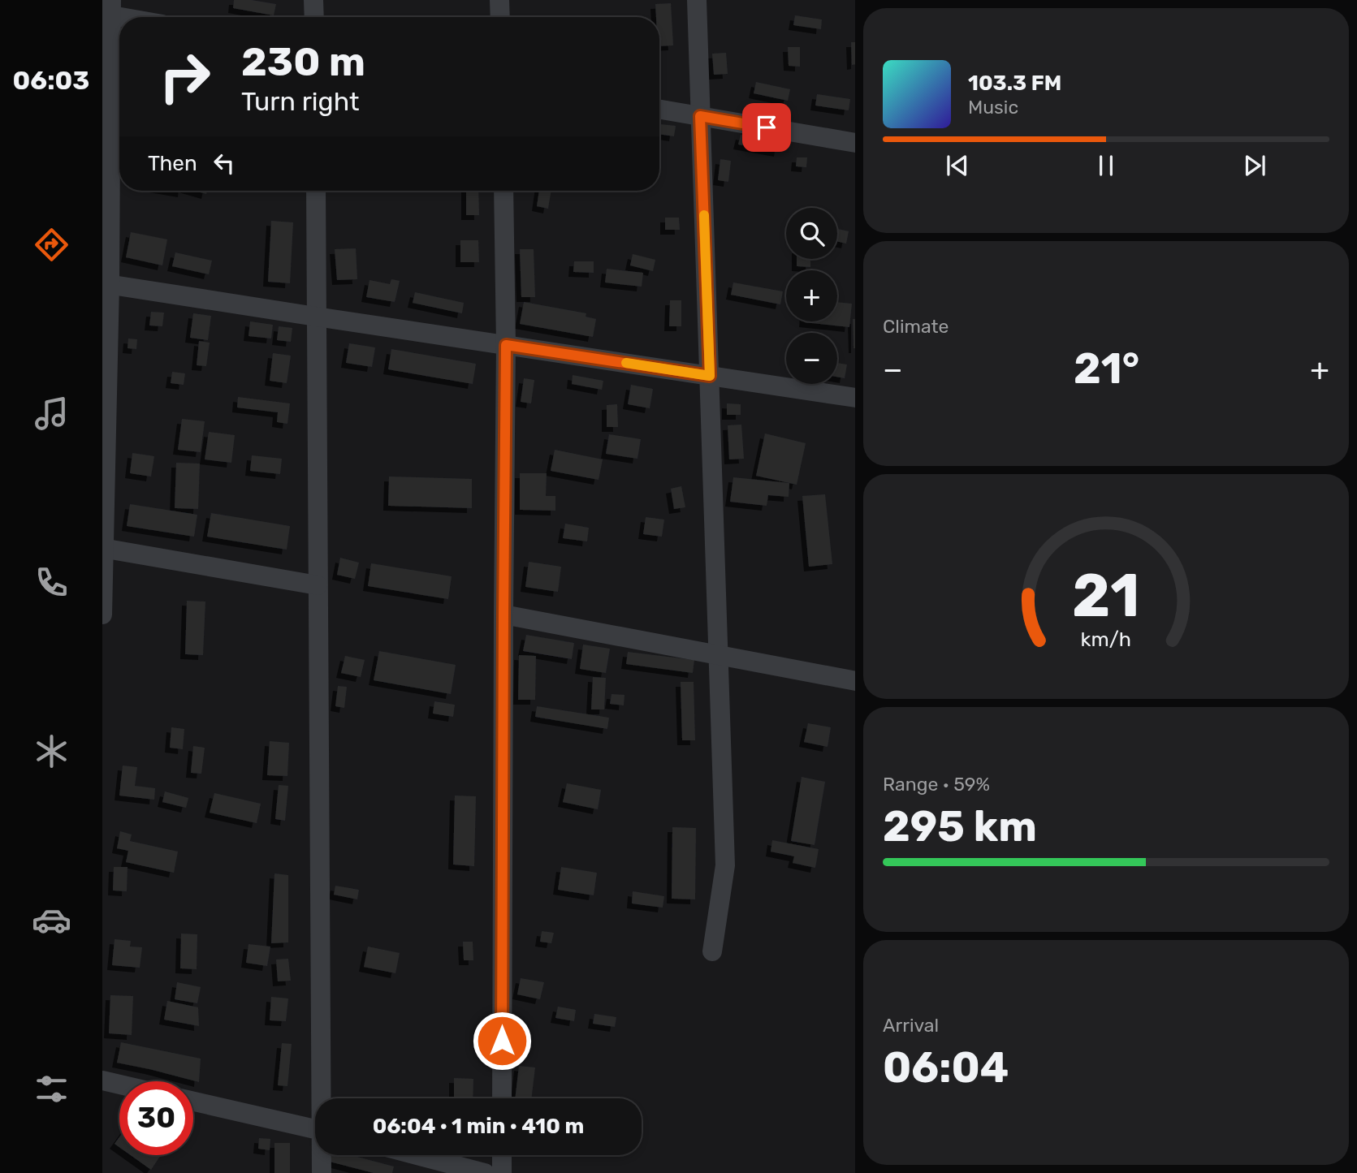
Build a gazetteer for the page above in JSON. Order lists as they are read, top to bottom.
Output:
{
  "page": {
    "tabs": "06:03",
    "turn": ["230 m", "Turn right"],
    "song": ["103.3 FM", "Music"],
    "then": "Then",
    "map_buttons": ["+", "−"],
    "tile": [
      "Climate",
      ["Range · 59%", "295 km"],
      ["Arrival", "06:04"]
    ],
    "heat": ["−", "21°", "+"],
    "limit": "30",
    "trip": "06:04 · 1 min · 410 m",
    "gauge": ["21", "km/h"]
  }
}
